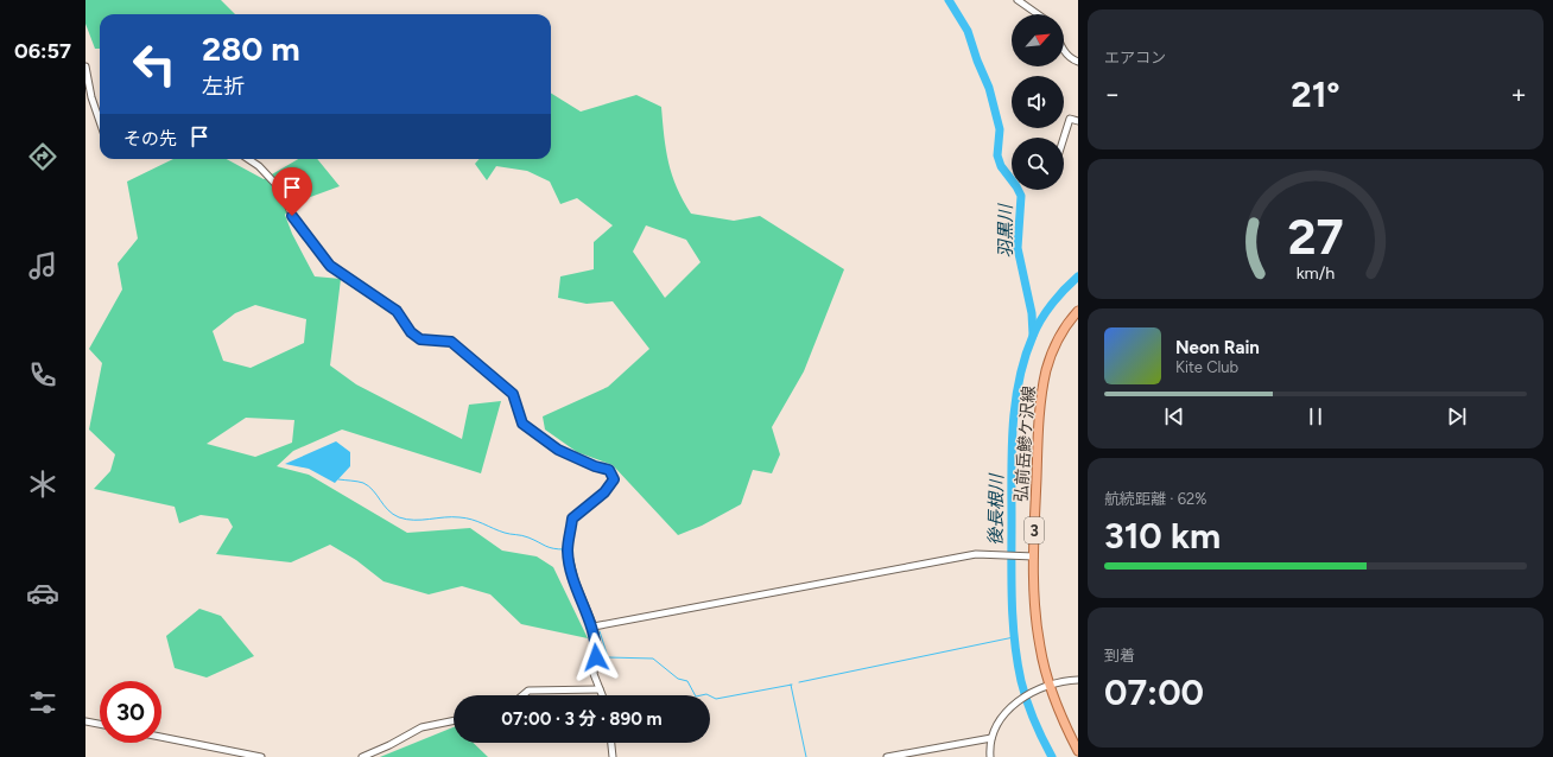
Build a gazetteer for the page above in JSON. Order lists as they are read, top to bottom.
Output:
{
  "streets": {
    "main road": ["弘前岳鰺ケ沢線", "3"]
  },
  "water": ["羽黒川", "後長根川"],
  "north": "top right",
  "page": {
    "tabs": "06:57",
    "tile": [
      "エアコン",
      ["航続距離 · 62%", "310 km"],
      ["到着", "07:00"]
    ],
    "turn": ["280 m", "左折"],
    "heat": ["−", "21°", "+"],
    "then": "その先",
    "song": ["Neon Rain", "Kite Club"],
    "limit": "30",
    "trip": "07:00 · 3 分 · 890 m",
    "gauge": ["27", "km/h"]
  }
}
